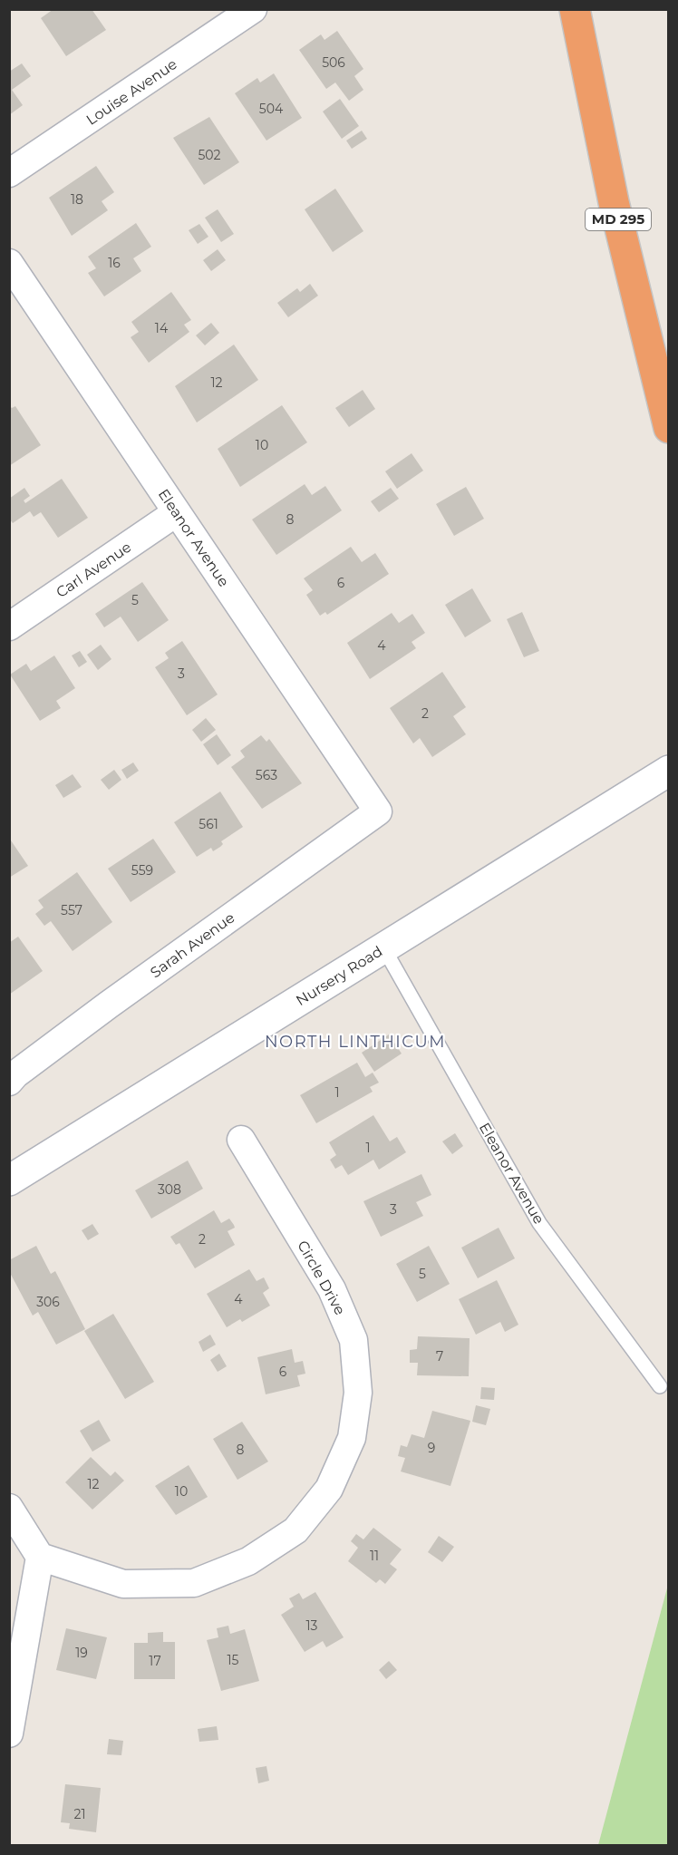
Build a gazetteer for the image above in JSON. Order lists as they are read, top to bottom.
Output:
{
  "streets": {
    "highway": ["MD 295"],
    "main road": ["Nursery Road"],
    "street": [
      "Louise Avenue",
      "Eleanor Avenue",
      "Carl Avenue",
      "Sarah Avenue",
      "Circle Drive"
    ]
  },
  "crossings": [
    ["Eleanor Avenue", "Carl Avenue"],
    ["Eleanor Avenue", "Sarah Avenue"],
    ["Eleanor Avenue", "Nursery Road"]
  ],
  "districts": ["NORTH LINTHICUM"],
  "house_numbers": [
    "506",
    "504",
    "502",
    "18",
    "16",
    "14",
    "12",
    "10",
    "8",
    "6",
    "5",
    "4",
    "3",
    "2",
    "563",
    "561",
    "559",
    "557",
    "1",
    "1",
    "308",
    "3",
    "2",
    "5",
    "4",
    "306",
    "7",
    "6",
    "9",
    "8",
    "12",
    "10",
    "11",
    "13",
    "19",
    "15",
    "17",
    "21"
  ]
}
